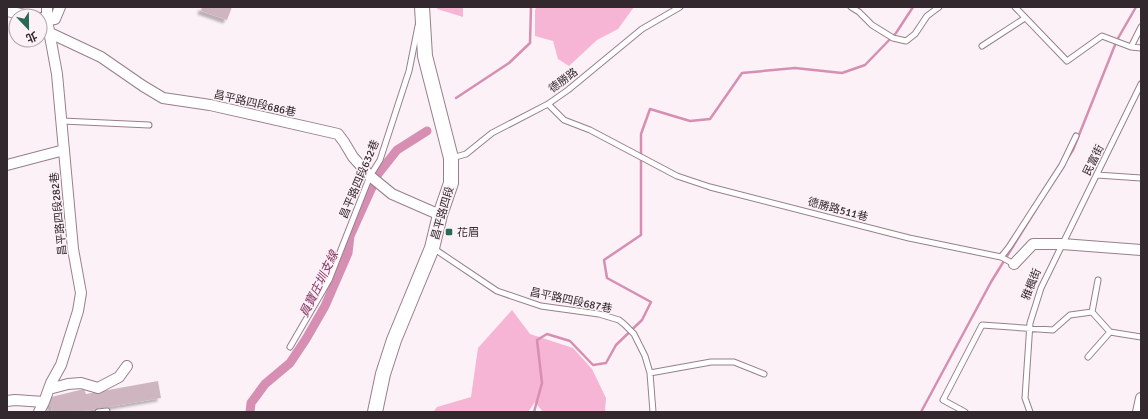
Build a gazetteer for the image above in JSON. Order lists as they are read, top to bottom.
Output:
{
  "streets": {
    "street": ["昌平路四段686巷", "昌平路四段", "昌平路四段282巷"],
    "lane": [
      "德勝路",
      "民富街",
      "昌平路四段632巷",
      "德勝路511巷",
      "雅楓街",
      "昌平路四段687巷"
    ]
  },
  "crossings": [
    ["德勝路", "德勝路511巷"],
    ["德勝路", "昌平路四段"],
    ["昌平路四段686巷", "昌平路四段632巷"],
    ["昌平路四段686巷", "昌平路四段"],
    ["昌平路四段686巷", "昌平路四段282巷"],
    ["民富街", "雅楓街"],
    ["昌平路四段632巷", "昌平路四段"],
    ["昌平路四段", "昌平路四段687巷"]
  ],
  "water": ["員寶庄圳支線"],
  "places": {
    "transit": ["花眉"]
  },
  "north": "bottom"
}
